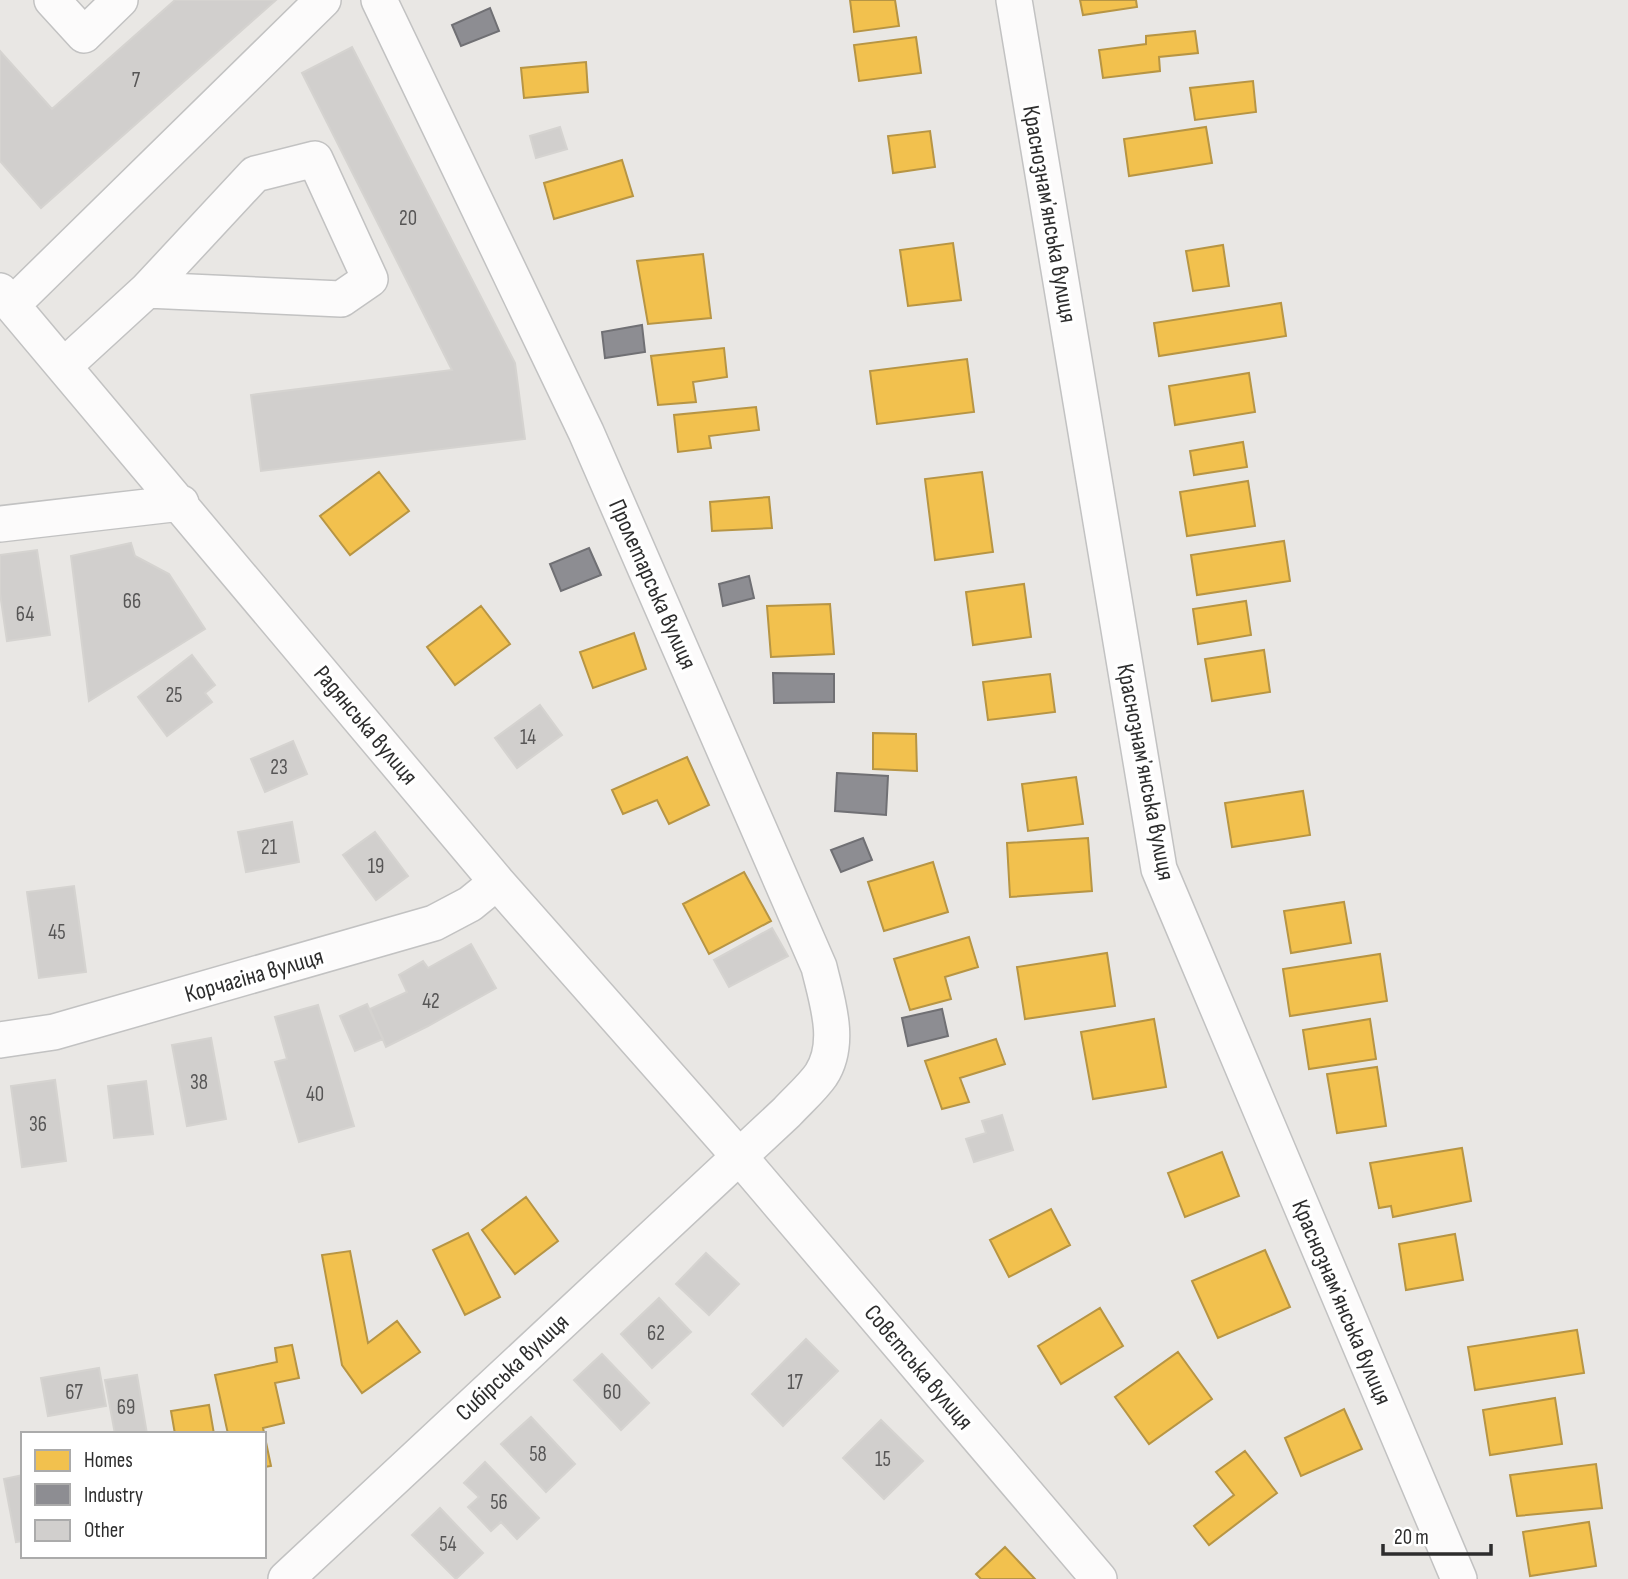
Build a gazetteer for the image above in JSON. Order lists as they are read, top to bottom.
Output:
{
  "streets": {
    "street": [
      "Краснознамʼянська вулиця",
      "Пролетарська вулиця",
      "Радянська вулиця",
      "Корчагіна вулиця",
      "Сибірська вулиця",
      "Совєтська вулиця"
    ]
  },
  "crossings": [
    ["Пролетарська вулиця", "Радянська вулиця"],
    ["Пролетарська вулиця", "Сибірська вулиця"],
    ["Пролетарська вулиця", "Совєтська вулиця"],
    ["Радянська вулиця", "Корчагіна вулиця"],
    ["Радянська вулиця", "Сибірська вулиця"],
    ["Радянська вулиця", "Совєтська вулиця"],
    ["Сибірська вулиця", "Совєтська вулиця"]
  ],
  "house_numbers": [
    "7",
    "20",
    "66",
    "64",
    "25",
    "14",
    "23",
    "21",
    "19",
    "45",
    "42",
    "38",
    "40",
    "36",
    "62",
    "17",
    "67",
    "60",
    "69",
    "58",
    "15",
    "56",
    "54"
  ],
  "legend": ["Homes", "Industry", "Other"],
  "scale_bar": "20 m"
}
